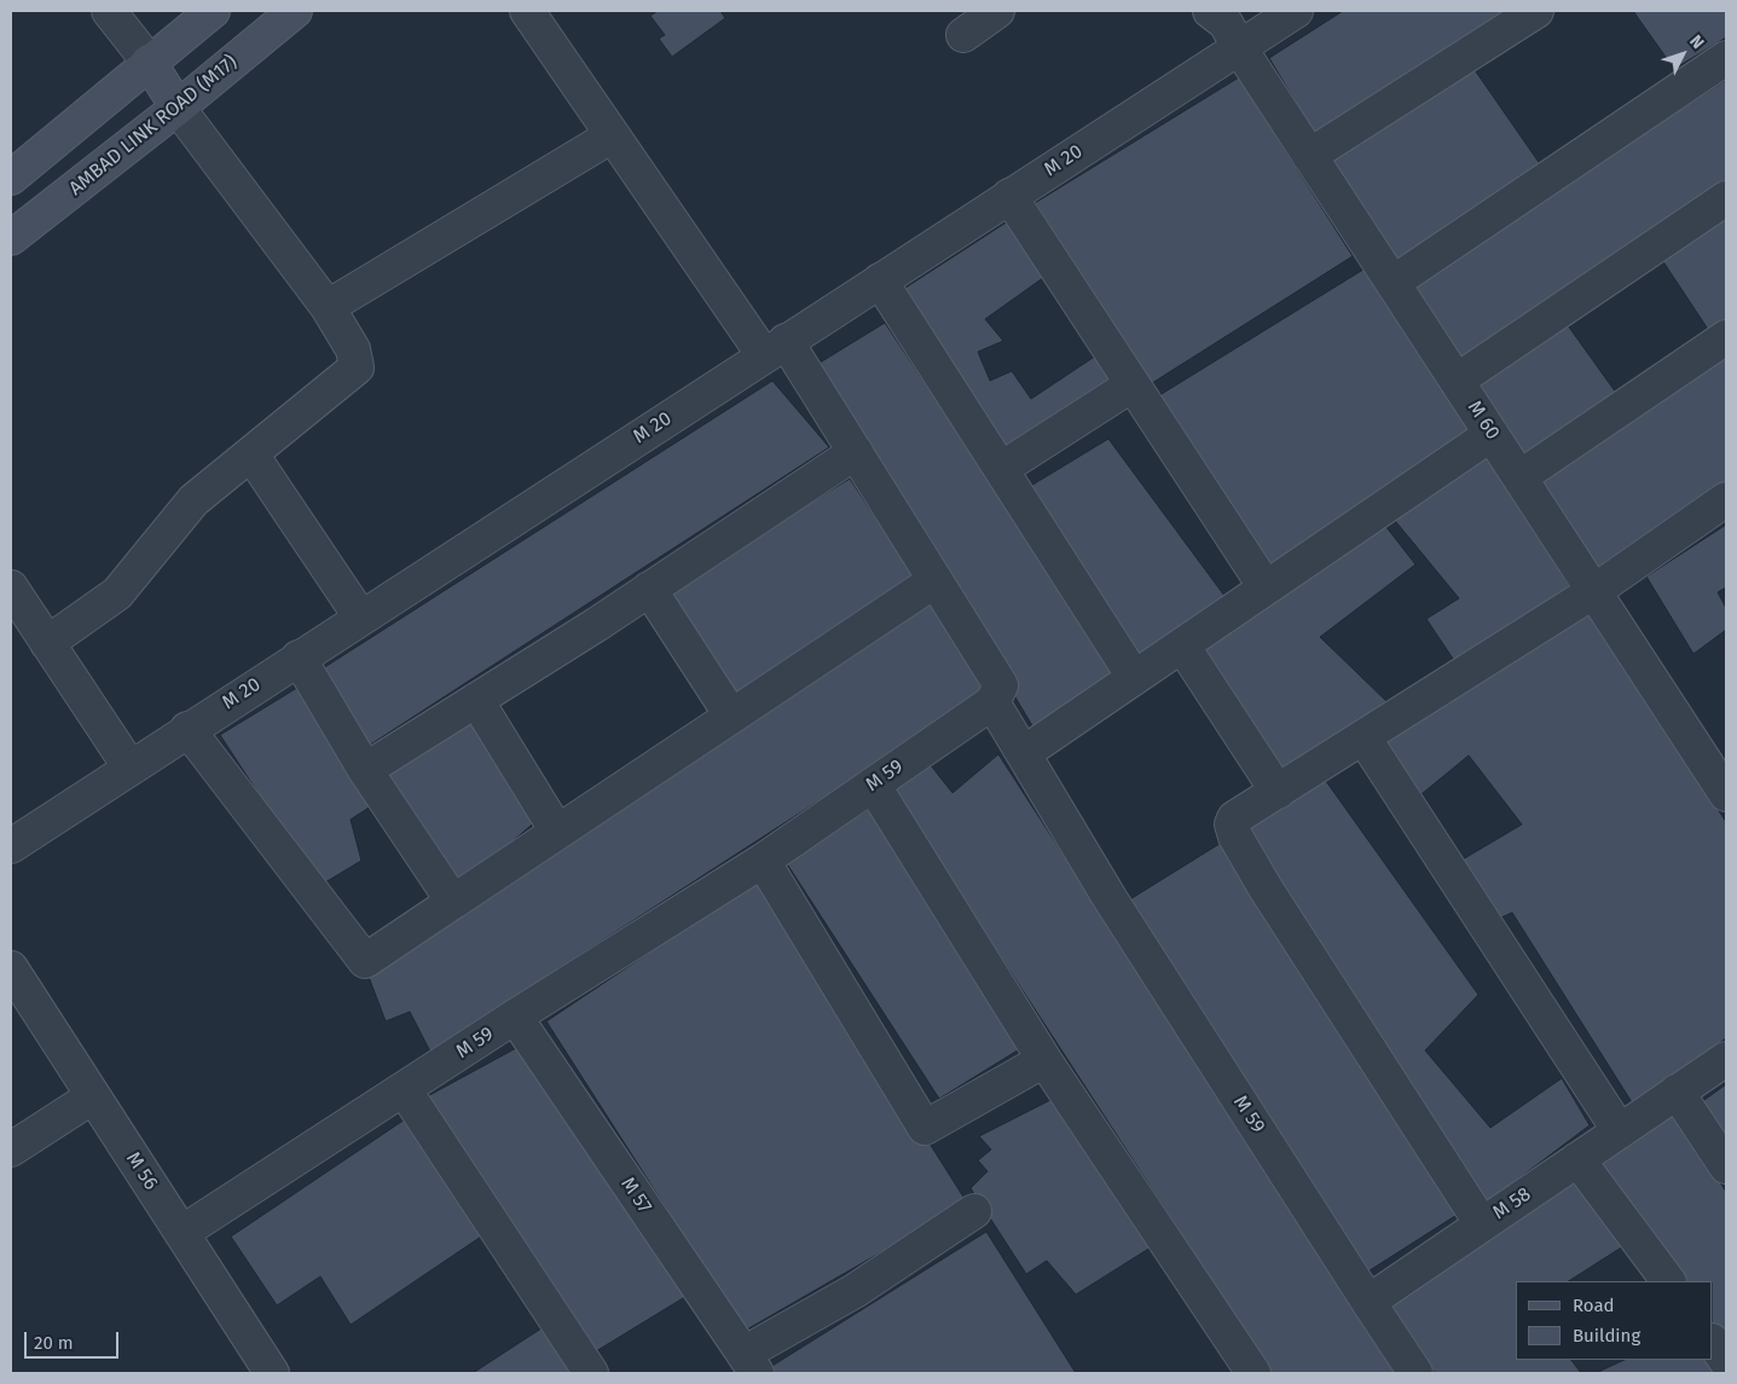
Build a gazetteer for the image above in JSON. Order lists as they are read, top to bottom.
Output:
{
  "streets": {
    "main road": ["AMBAD LINK ROAD (M17)"],
    "street": [
      "M 20",
      "M 60",
      "M 59",
      "M 56",
      "M 57",
      "M 58"
    ]
  },
  "crossings": [
    ["M 20", "M 60"],
    ["M 59", "M 56"],
    ["M 59", "M 57"],
    ["M 59", "M 58"]
  ],
  "legend": ["Road", "Building"],
  "scale_bar": "20 m",
  "north": "top right"
}
